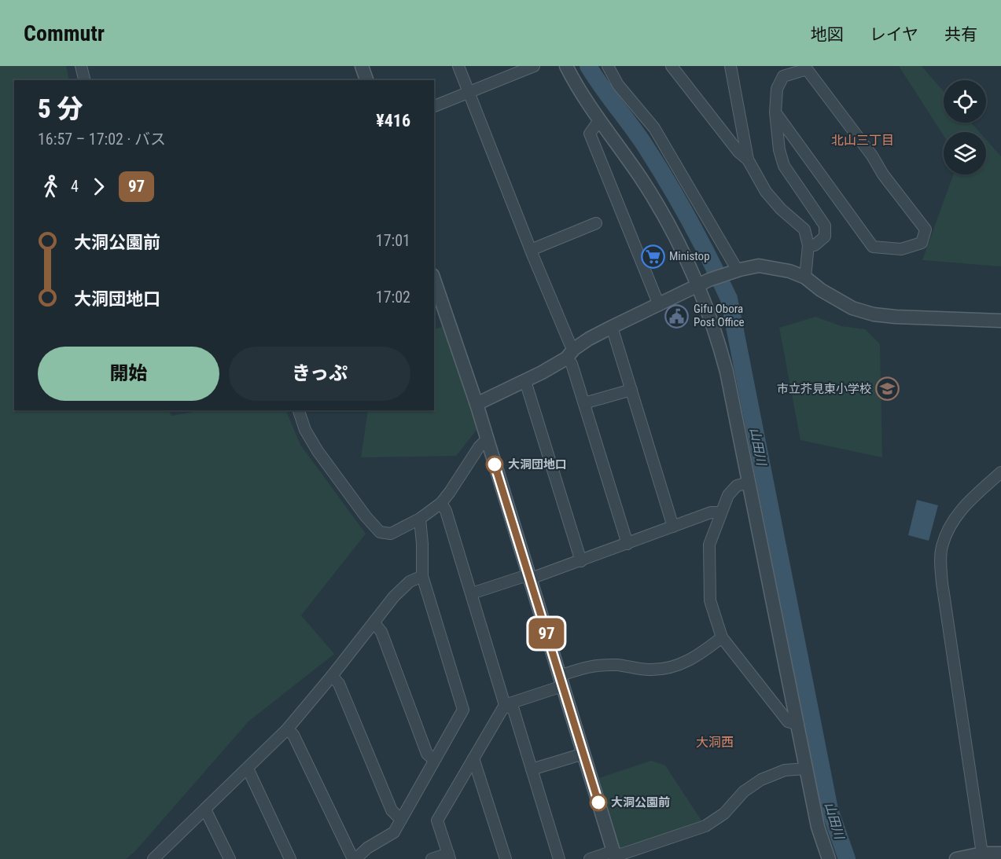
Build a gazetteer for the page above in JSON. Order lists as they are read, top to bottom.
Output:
{
  "districts": ["北山三丁目", "大洞西"],
  "water": ["山田川"],
  "places": {
    "supermarket": ["Ministop"],
    "public building": ["Gifu Obora Post Office"],
    "school or university": ["市立芥見東小学校"],
    "other": ["大洞団地口", "大洞公園前"]
  },
  "lines": ["bus line 97"],
  "page": {
    "header": "Commutr",
    "nav": ["地図", "レイヤ", "共有"],
    "on_map": "97",
    "heading": ["5 分", "16:57 – 17:02 · バス", "¥416"],
    "legs": ["4", "97"],
    "list": [
      {
        "name": "大洞公園前",
        "value": "17:01"
      },
      {
        "name": "大洞団地口",
        "value": "17:02"
      }
    ],
    "buttons": ["開始", "きっぷ"]
  }
}
